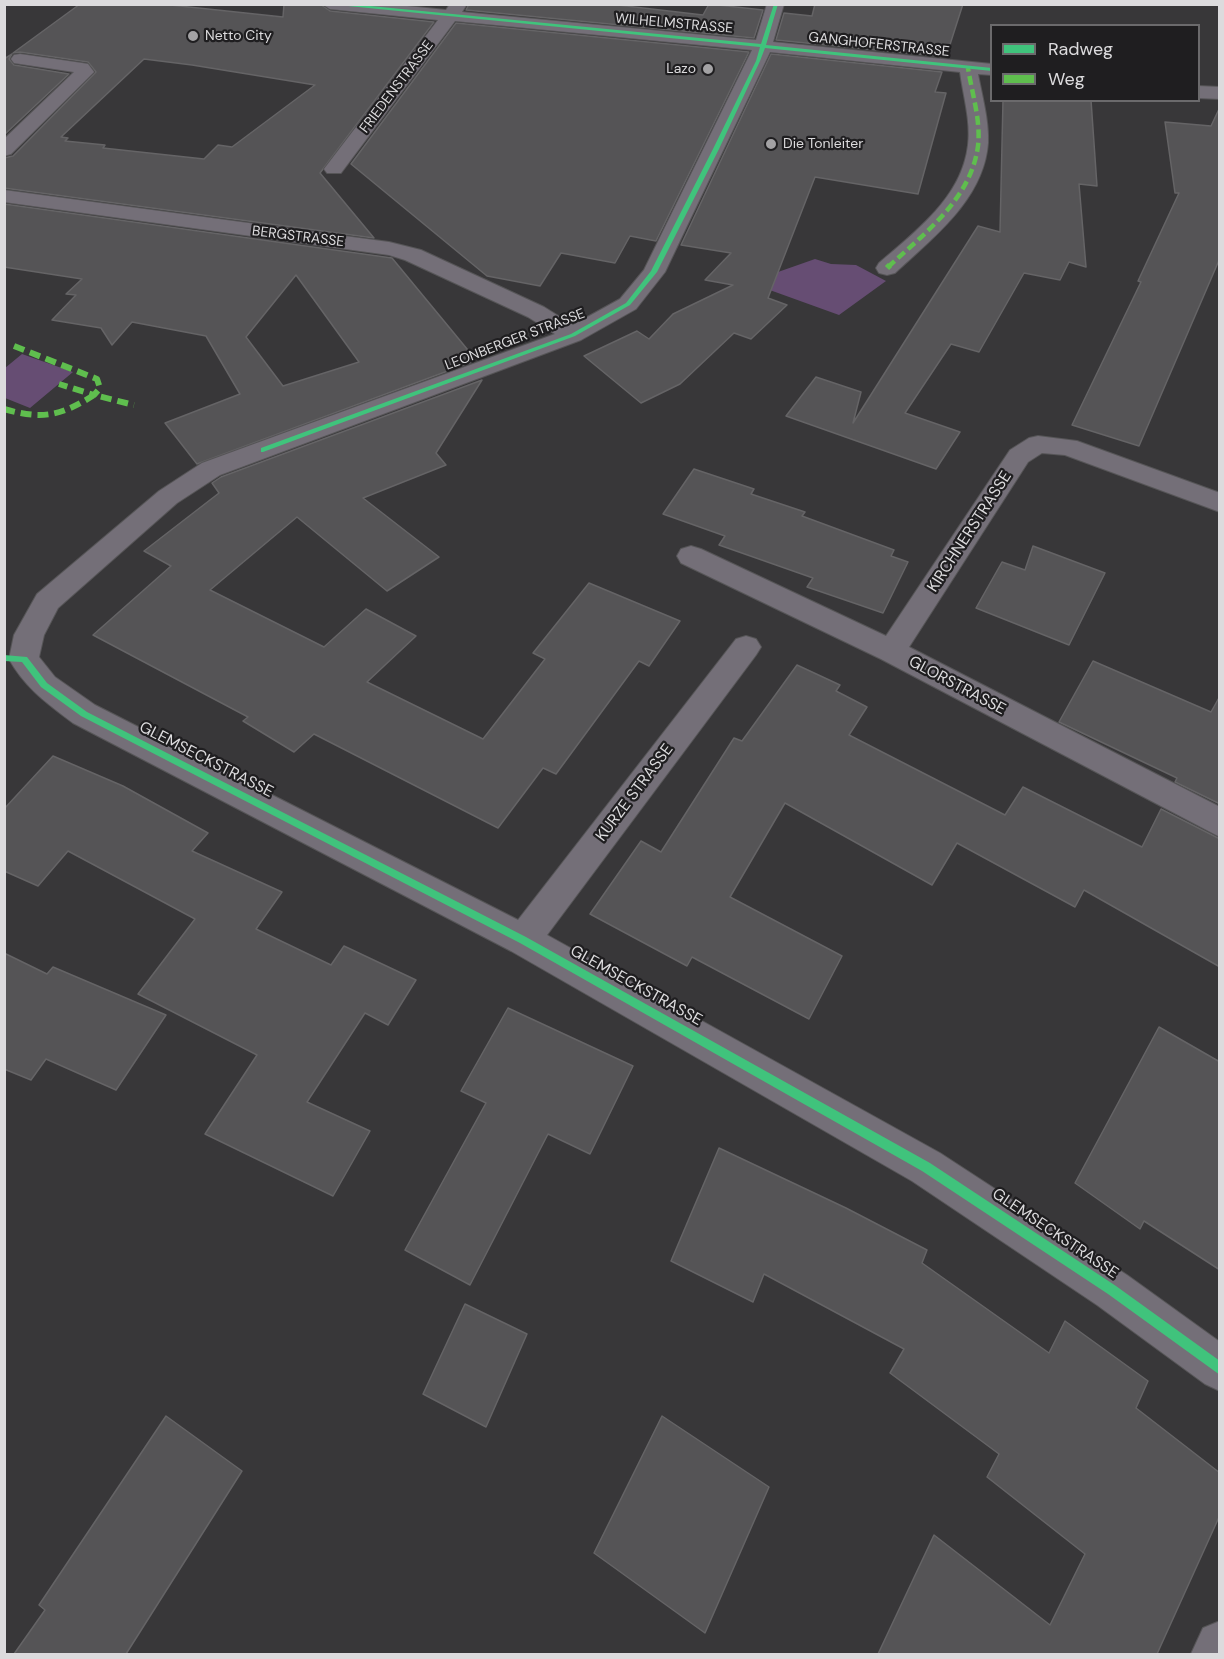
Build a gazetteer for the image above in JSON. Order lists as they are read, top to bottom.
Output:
{
  "streets": {
    "street": [
      "WILHELMSTRASSE",
      "GANGHOFERSTRASSE",
      "FRIEDENSTRASSE",
      "BERGSTRASSE",
      "LEONBERGER STRASSE",
      "KIRCHNERSTRASSE",
      "GLORSTRASSE",
      "GLEMSECKSTRASSE",
      "KURZE STRASSE"
    ]
  },
  "crossings": [
    ["WILHELMSTRASSE", "GANGHOFERSTRASSE"],
    ["WILHELMSTRASSE", "FRIEDENSTRASSE"],
    ["WILHELMSTRASSE", "LEONBERGER STRASSE"],
    ["GANGHOFERSTRASSE", "LEONBERGER STRASSE"],
    ["BERGSTRASSE", "LEONBERGER STRASSE"],
    ["LEONBERGER STRASSE", "GLEMSECKSTRASSE"],
    ["KIRCHNERSTRASSE", "GLORSTRASSE"],
    ["GLEMSECKSTRASSE", "KURZE STRASSE"]
  ],
  "places": ["Netto City", "Lazo", "Die Tonleiter"],
  "legend": ["Radweg", "Weg"]
}
